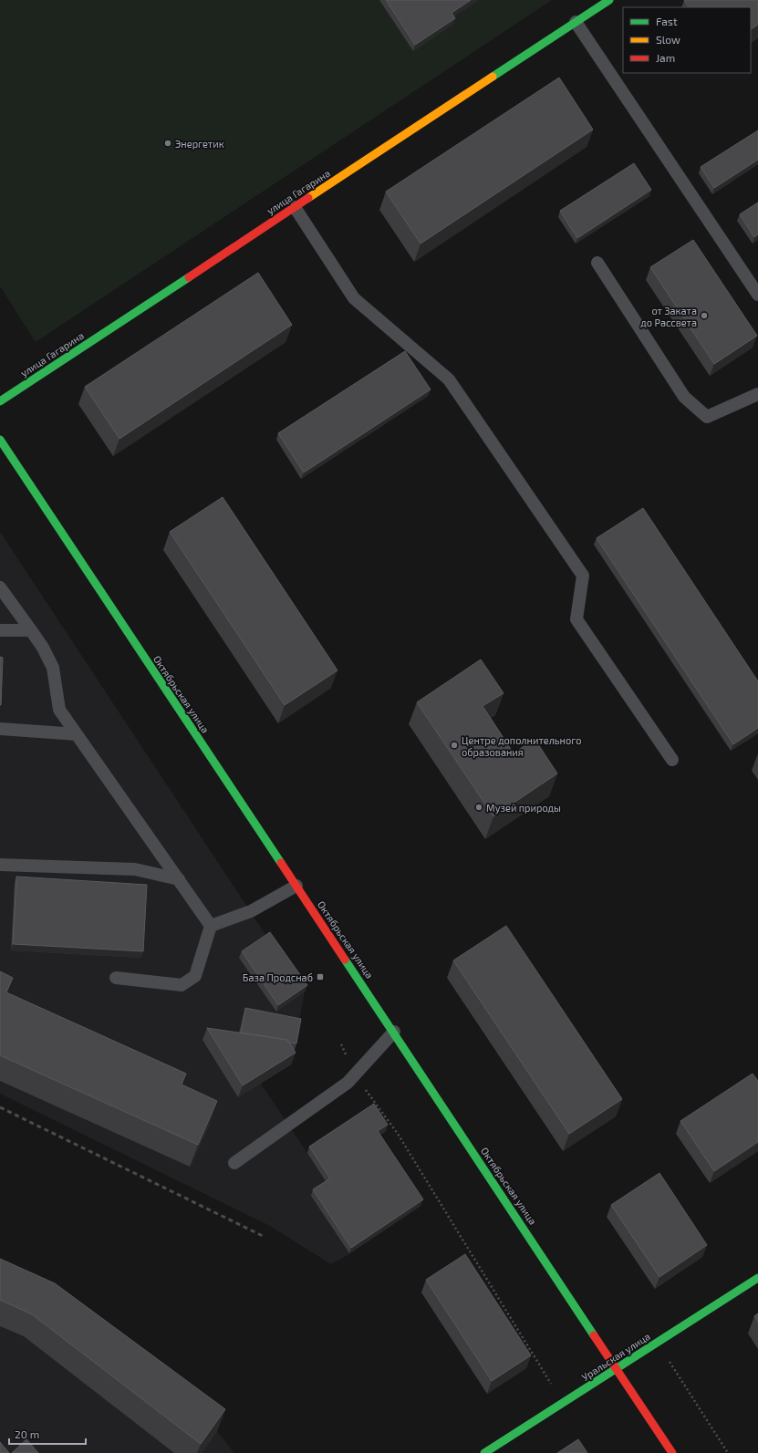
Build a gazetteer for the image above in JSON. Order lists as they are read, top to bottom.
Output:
{
  "streets": {
    "main road": ["улица Гагарина", "Октябрьская улица", "Уральская улица"]
  },
  "crossings": [
    ["Октябрьская улица", "Уральская улица"]
  ],
  "places": {
    "other": [
      "Энергетик",
      "от Заката до Рассвета",
      "Центре дополнительного образования",
      "Музей природы"
    ],
    "transit": ["База Продснаб"]
  },
  "legend": ["Fast", "Slow", "Jam"],
  "scale_bar": "20 m"
}
